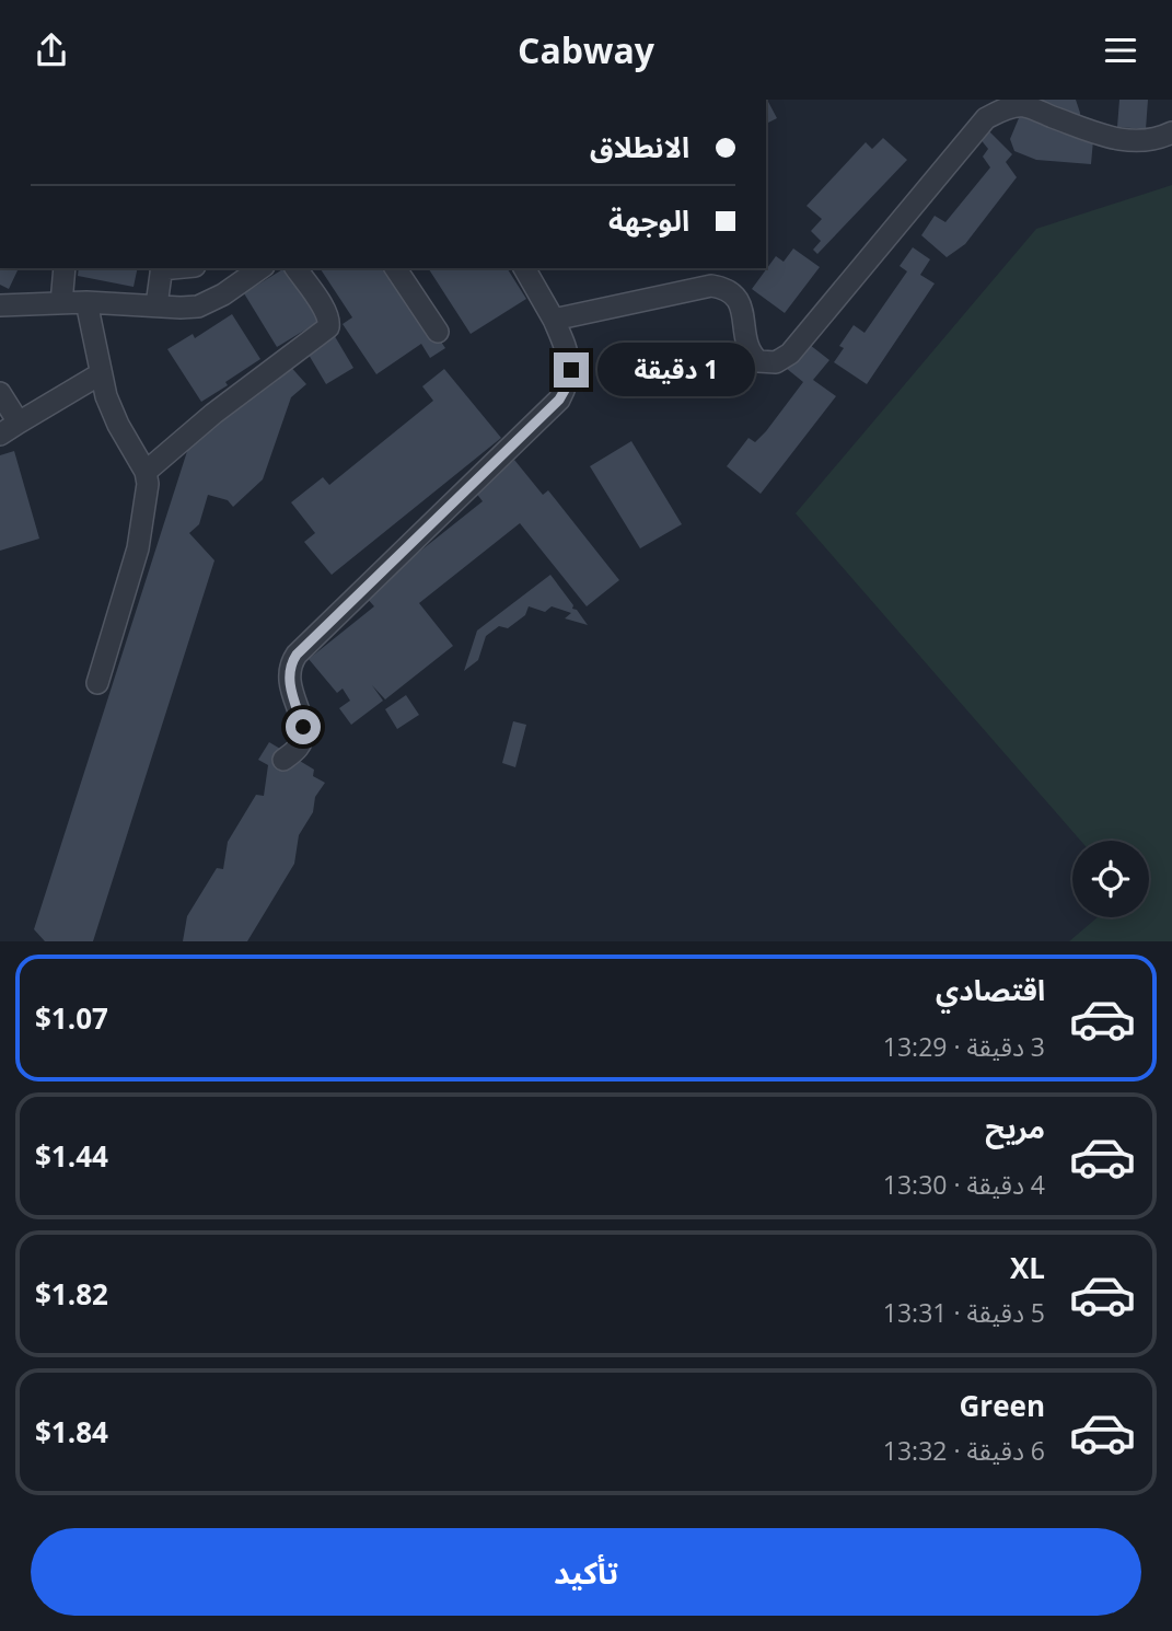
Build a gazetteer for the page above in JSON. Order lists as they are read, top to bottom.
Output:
{
  "page": {
    "header": "Cabway",
    "banner": ["الانطلاق", "الوجهة"],
    "bubble": "1 دقيقة",
    "list": [
      {
        "name": "اقتصادي",
        "note": "3 دقيقة · 13:29",
        "value": "$1.07"
      },
      {
        "name": "مريح",
        "note": "4 دقيقة · 13:30",
        "value": "$1.44"
      },
      {
        "name": "XL",
        "note": "5 دقيقة · 13:31",
        "value": "$1.82"
      },
      {
        "name": "Green",
        "note": "6 دقيقة · 13:32",
        "value": "$1.84"
      }
    ],
    "buttons": "تأكيد"
  }
}
